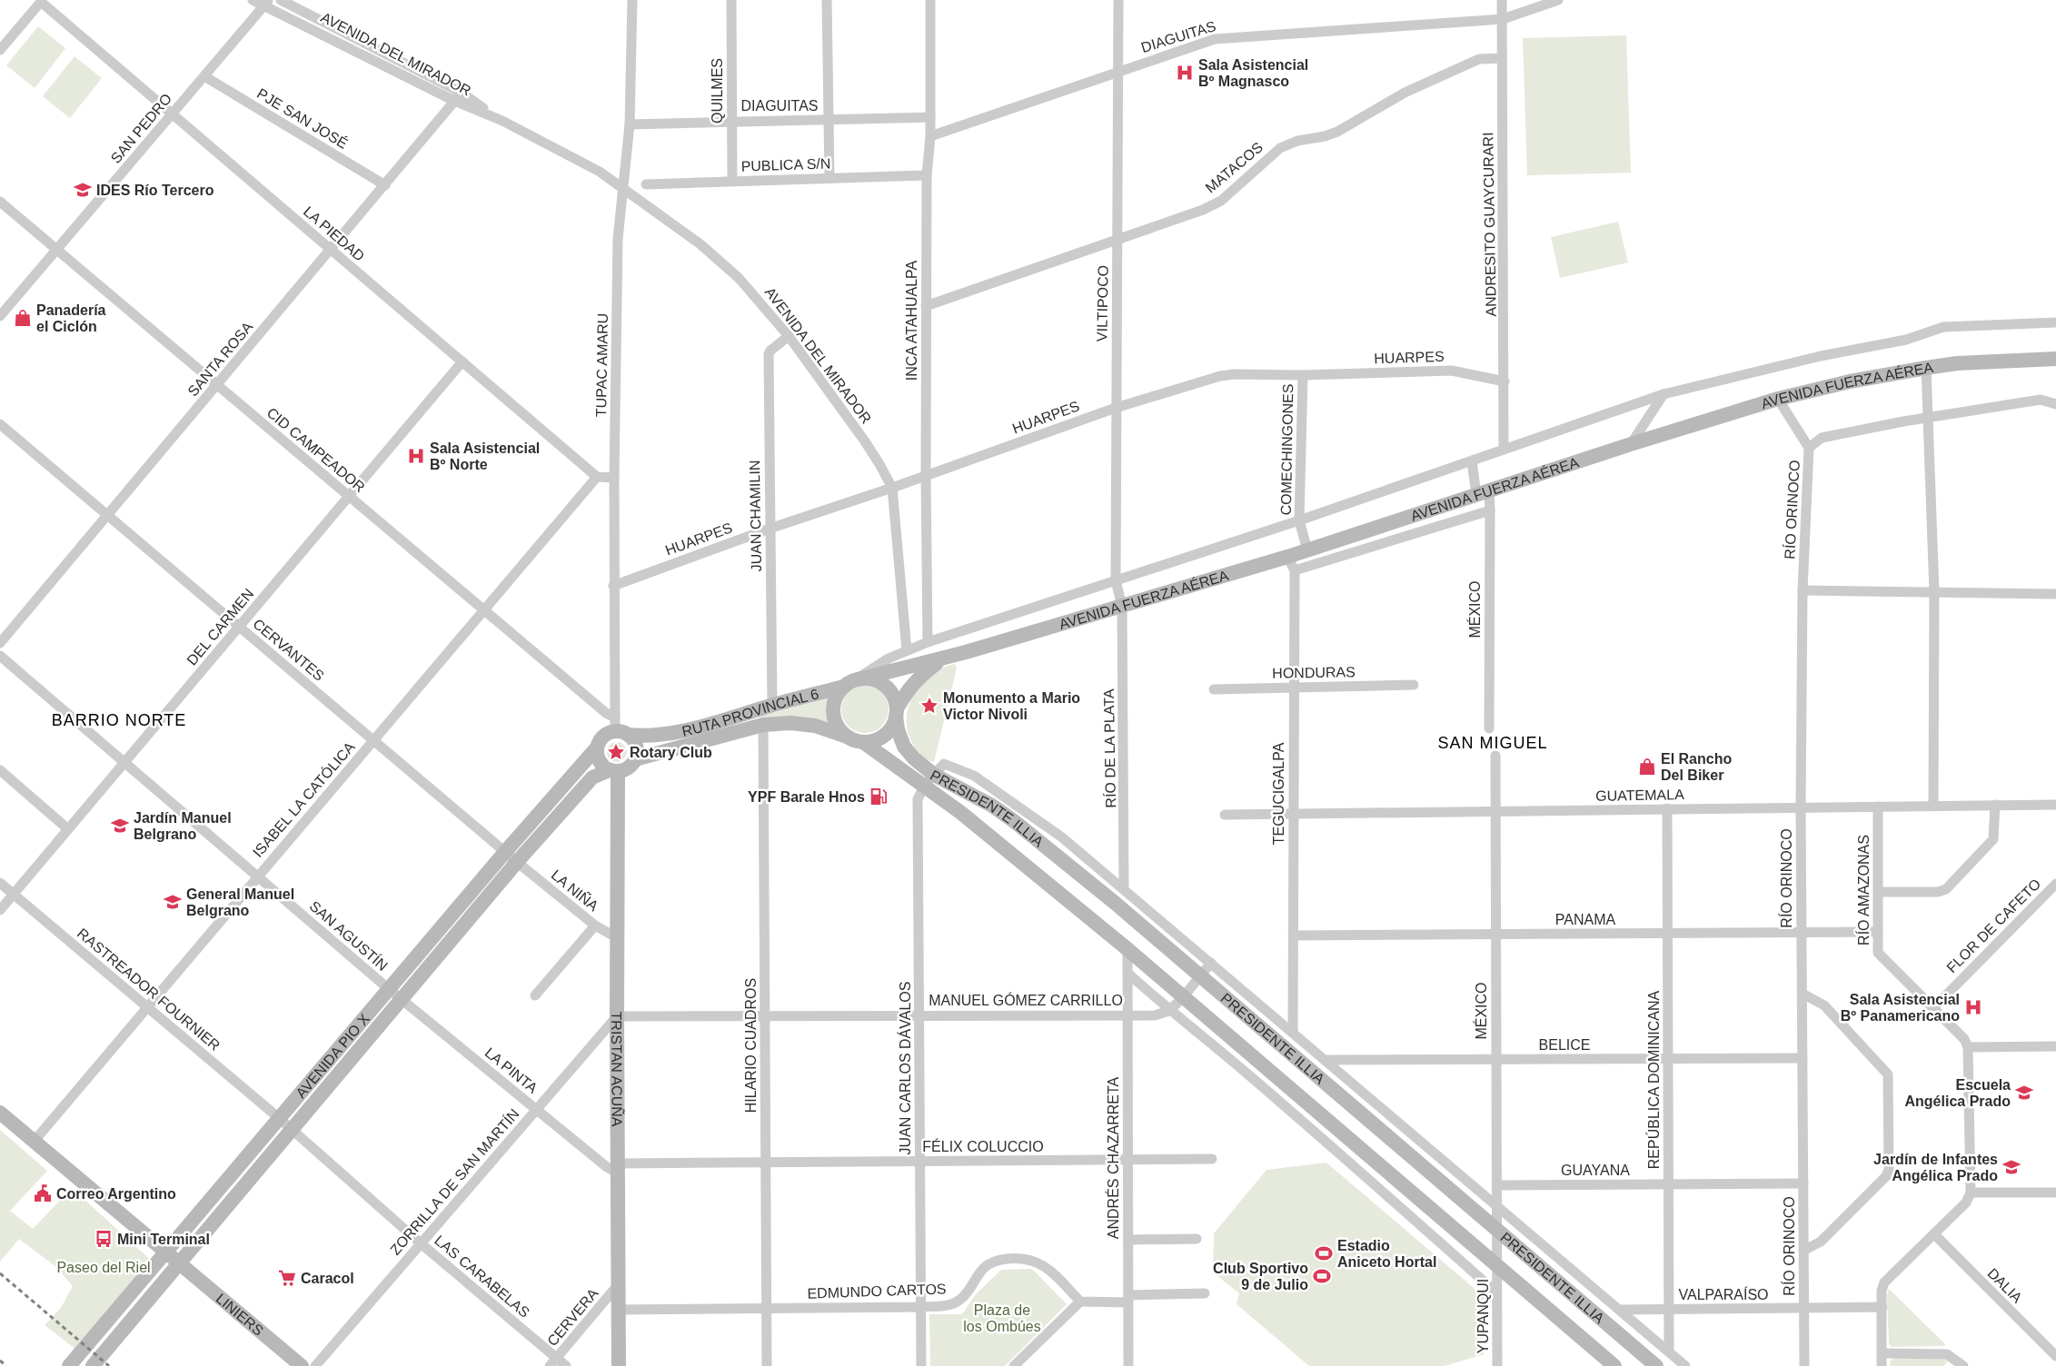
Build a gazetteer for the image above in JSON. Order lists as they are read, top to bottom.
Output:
{
  "streets": {
    "main road": [
      "AVENIDA FUERZA AÉREA",
      "RUTA PROVINCIAL 6",
      "PRESIDENTE ILLIA",
      "AVENIDA PIO X",
      "TRISTAN ACUÑA",
      "LINIERS"
    ],
    "street": [
      "DIAGUITAS",
      "AVENIDA DEL MIRADOR",
      "QUILMES",
      "PJE SAN JOSÉ",
      "SAN PEDRO",
      "PUBLICA S/N",
      "MATACOS",
      "ANDRESITO GUAYCURARI",
      "LA PIEDAD",
      "VILTIPOCO",
      "INCA ATAHUALPA",
      "HUARPES",
      "SANTA ROSA",
      "TUPAC AMARU",
      "CID CAMPEADOR",
      "COMECHINGONES",
      "RÍO ORINOCO",
      "JUAN CHAMILIN",
      "MÉXICO",
      "DEL CARMEN",
      "CERVANTES",
      "HONDURAS",
      "RÍO DE LA PLATA",
      "TEGUCIGALPA",
      "GUATEMALA",
      "ISABEL LA CATÓLICA",
      "LA NIÑA",
      "RÍO AMAZONAS",
      "PANAMA",
      "FLOR DE CAFETO",
      "SAN AGUSTÍN",
      "RASTREADOR FOURNIER",
      "MANUEL GÓMEZ CARRILLO",
      "BELICE",
      "HILARIO CUADROS",
      "JUAN CARLOS DÁVALOS",
      "LA PINTA",
      "REPÚBLICA DOMINICANA",
      "FÉLIX COLUCCIO",
      "ANDRÉS CHAZARRETA",
      "GUAYANA",
      "ZORRILLA DE SAN MARTÍN",
      "LAS CARABELAS",
      "DALIA",
      "EDMUNDO CARTOS",
      "VALPARAÍSO",
      "YUPANQUI",
      "CERVERA"
    ]
  },
  "crossings": [
    ["DIAGUITAS", "QUILMES"],
    ["DIAGUITAS", "ANDRESITO GUAYCURARI"],
    ["DIAGUITAS", "VILTIPOCO"],
    ["DIAGUITAS", "INCA ATAHUALPA"],
    ["DIAGUITAS", "TUPAC AMARU"],
    ["AVENIDA DEL MIRADOR", "SAN PEDRO"],
    ["AVENIDA DEL MIRADOR", "HUARPES"],
    ["AVENIDA DEL MIRADOR", "SANTA ROSA"],
    ["AVENIDA DEL MIRADOR", "TUPAC AMARU"],
    ["AVENIDA DEL MIRADOR", "JUAN CHAMILIN"],
    ["QUILMES", "PUBLICA S/N"],
    ["PJE SAN JOSÉ", "SAN PEDRO"],
    ["PJE SAN JOSÉ", "SANTA ROSA"],
    ["SAN PEDRO", "LA PIEDAD"],
    ["SAN PEDRO", "CID CAMPEADOR"],
    ["PUBLICA S/N", "INCA ATAHUALPA"],
    ["MATACOS", "ANDRESITO GUAYCURARI"],
    ["MATACOS", "VILTIPOCO"],
    ["MATACOS", "INCA ATAHUALPA"],
    ["ANDRESITO GUAYCURARI", "HUARPES"],
    ["LA PIEDAD", "SANTA ROSA"],
    ["LA PIEDAD", "DEL CARMEN"],
    ["LA PIEDAD", "ISABEL LA CATÓLICA"],
    ["VILTIPOCO", "HUARPES"],
    ["VILTIPOCO", "AVENIDA FUERZA AÉREA"],
    ["VILTIPOCO", "RÍO DE LA PLATA"],
    ["INCA ATAHUALPA", "HUARPES"],
    ["HUARPES", "TUPAC AMARU"],
    ["HUARPES", "COMECHINGONES"],
    ["HUARPES", "JUAN CHAMILIN"],
    ["SANTA ROSA", "CID CAMPEADOR"],
    ["SANTA ROSA", "CERVANTES"],
    ["TUPAC AMARU", "CID CAMPEADOR"],
    ["TUPAC AMARU", "RUTA PROVINCIAL 6"],
    ["TUPAC AMARU", "AVENIDA PIO X"],
    ["TUPAC AMARU", "TRISTAN ACUÑA"],
    ["AVENIDA FUERZA AÉREA", "COMECHINGONES"],
    ["AVENIDA FUERZA AÉREA", "RÍO ORINOCO"],
    ["AVENIDA FUERZA AÉREA", "MÉXICO"],
    ["AVENIDA FUERZA AÉREA", "RUTA PROVINCIAL 6"],
    ["AVENIDA FUERZA AÉREA", "RÍO DE LA PLATA"],
    ["AVENIDA FUERZA AÉREA", "TEGUCIGALPA"],
    ["AVENIDA FUERZA AÉREA", "PRESIDENTE ILLIA"],
    ["CID CAMPEADOR", "DEL CARMEN"],
    ["CID CAMPEADOR", "RUTA PROVINCIAL 6"],
    ["CID CAMPEADOR", "ISABEL LA CATÓLICA"],
    ["CID CAMPEADOR", "AVENIDA PIO X"],
    ["CID CAMPEADOR", "TRISTAN ACUÑA"],
    ["RÍO ORINOCO", "GUATEMALA"],
    ["RÍO ORINOCO", "PANAMA"],
    ["RÍO ORINOCO", "BELICE"],
    ["RÍO ORINOCO", "GUAYANA"],
    ["RÍO ORINOCO", "VALPARAÍSO"],
    ["JUAN CHAMILIN", "RUTA PROVINCIAL 6"],
    ["MÉXICO", "GUATEMALA"],
    ["MÉXICO", "PRESIDENTE ILLIA"],
    ["MÉXICO", "PANAMA"],
    ["MÉXICO", "BELICE"],
    ["MÉXICO", "GUAYANA"],
    ["MÉXICO", "YUPANQUI"],
    ["DEL CARMEN", "CERVANTES"],
    ["DEL CARMEN", "SAN AGUSTÍN"],
    ["DEL CARMEN", "RASTREADOR FOURNIER"],
    ["CERVANTES", "ISABEL LA CATÓLICA"],
    ["CERVANTES", "LA NIÑA"],
    ["CERVANTES", "AVENIDA PIO X"],
    ["HONDURAS", "TEGUCIGALPA"],
    ["RUTA PROVINCIAL 6", "PRESIDENTE ILLIA"],
    ["RUTA PROVINCIAL 6", "HILARIO CUADROS"],
    ["RUTA PROVINCIAL 6", "AVENIDA PIO X"],
    ["RUTA PROVINCIAL 6", "TRISTAN ACUÑA"],
    ["TEGUCIGALPA", "GUATEMALA"],
    ["TEGUCIGALPA", "PANAMA"],
    ["GUATEMALA", "RÍO AMAZONAS"],
    ["GUATEMALA", "REPÚBLICA DOMINICANA"],
    ["ISABEL LA CATÓLICA", "SAN AGUSTÍN"],
    ["ISABEL LA CATÓLICA", "RASTREADOR FOURNIER"],
    ["ISABEL LA CATÓLICA", "LINIERS"],
    ["PRESIDENTE ILLIA", "JUAN CARLOS DÁVALOS"],
    ["PRESIDENTE ILLIA", "ANDRÉS CHAZARRETA"],
    ["PRESIDENTE ILLIA", "YUPANQUI"],
    ["LA NIÑA", "AVENIDA PIO X"],
    ["LA NIÑA", "TRISTAN ACUÑA"],
    ["RÍO AMAZONAS", "PANAMA"],
    ["RÍO AMAZONAS", "FLOR DE CAFETO"],
    ["PANAMA", "REPÚBLICA DOMINICANA"],
    ["SAN AGUSTÍN", "AVENIDA PIO X"],
    ["SAN AGUSTÍN", "LA PINTA"],
    ["RASTREADOR FOURNIER", "AVENIDA PIO X"],
    ["RASTREADOR FOURNIER", "LAS CARABELAS"],
    ["MANUEL GÓMEZ CARRILLO", "HILARIO CUADROS"],
    ["MANUEL GÓMEZ CARRILLO", "TRISTAN ACUÑA"],
    ["MANUEL GÓMEZ CARRILLO", "JUAN CARLOS DÁVALOS"],
    ["MANUEL GÓMEZ CARRILLO", "ANDRÉS CHAZARRETA"],
    ["MANUEL GÓMEZ CARRILLO", "ZORRILLA DE SAN MARTÍN"],
    ["BELICE", "REPÚBLICA DOMINICANA"],
    ["HILARIO CUADROS", "FÉLIX COLUCCIO"],
    ["HILARIO CUADROS", "EDMUNDO CARTOS"],
    ["AVENIDA PIO X", "TRISTAN ACUÑA"],
    ["AVENIDA PIO X", "LA PINTA"],
    ["AVENIDA PIO X", "LAS CARABELAS"],
    ["AVENIDA PIO X", "LINIERS"],
    ["TRISTAN ACUÑA", "LA PINTA"],
    ["TRISTAN ACUÑA", "FÉLIX COLUCCIO"],
    ["TRISTAN ACUÑA", "ZORRILLA DE SAN MARTÍN"],
    ["TRISTAN ACUÑA", "EDMUNDO CARTOS"],
    ["TRISTAN ACUÑA", "CERVERA"],
    ["JUAN CARLOS DÁVALOS", "FÉLIX COLUCCIO"],
    ["JUAN CARLOS DÁVALOS", "EDMUNDO CARTOS"],
    ["LA PINTA", "FÉLIX COLUCCIO"],
    ["LA PINTA", "ZORRILLA DE SAN MARTÍN"],
    ["REPÚBLICA DOMINICANA", "GUAYANA"],
    ["REPÚBLICA DOMINICANA", "VALPARAÍSO"],
    ["FÉLIX COLUCCIO", "ANDRÉS CHAZARRETA"],
    ["ZORRILLA DE SAN MARTÍN", "LAS CARABELAS"],
    ["LAS CARABELAS", "CERVERA"]
  ],
  "districts": ["BARRIO NORTE", "SAN MIGUEL"],
  "parks": ["Paseo del Riel", "Plaza de los Ombúes"],
  "places": {
    "hospital": ["Sala Asistencial Bº Magnasco", "Sala Asistencial Bº Norte", "Sala Asistencial Bº Panamericano"],
    "school or university": [
      "IDES Río Tercero",
      "Jardín Manuel Belgrano",
      "General Manuel Belgrano",
      "Escuela Angélica Prado",
      "Jardín de Infantes Angélica Prado"
    ],
    "shop": ["Panadería el Ciclón", "El Rancho Del Biker"],
    "place": ["Monumento a Mario Victor Nivoli", "Rotary Club"],
    "fuel station": ["YPF Barale Hnos"],
    "public building": ["Correo Argentino"],
    "bus stop": ["Mini Terminal"],
    "sports": ["Estadio Aniceto Hortal", "Club Sportivo 9 de Julio"],
    "supermarket": ["Caracol"]
  }
}
